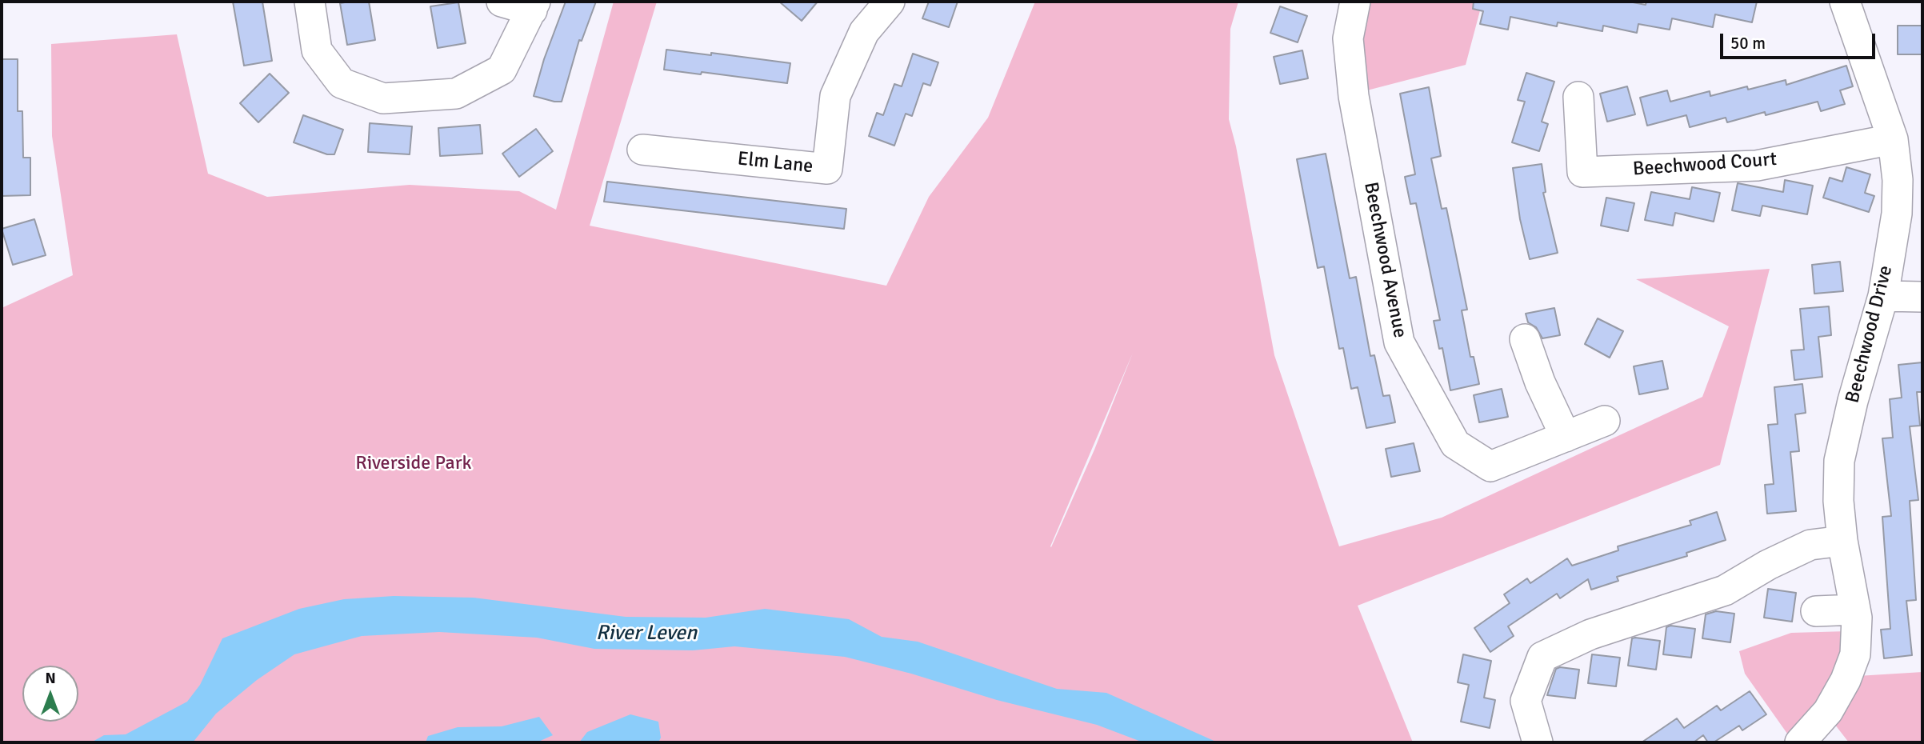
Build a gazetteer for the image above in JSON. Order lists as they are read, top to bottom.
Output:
{
  "streets": {
    "street": [
      "Elm Lane",
      "Beechwood Court",
      "Beechwood Avenue",
      "Beechwood Drive"
    ]
  },
  "crossings": [
    ["Beechwood Court", "Beechwood Drive"]
  ],
  "water": ["River Leven"],
  "parks": ["Riverside Park"],
  "scale_bar": "50 m",
  "north": "top"
}
